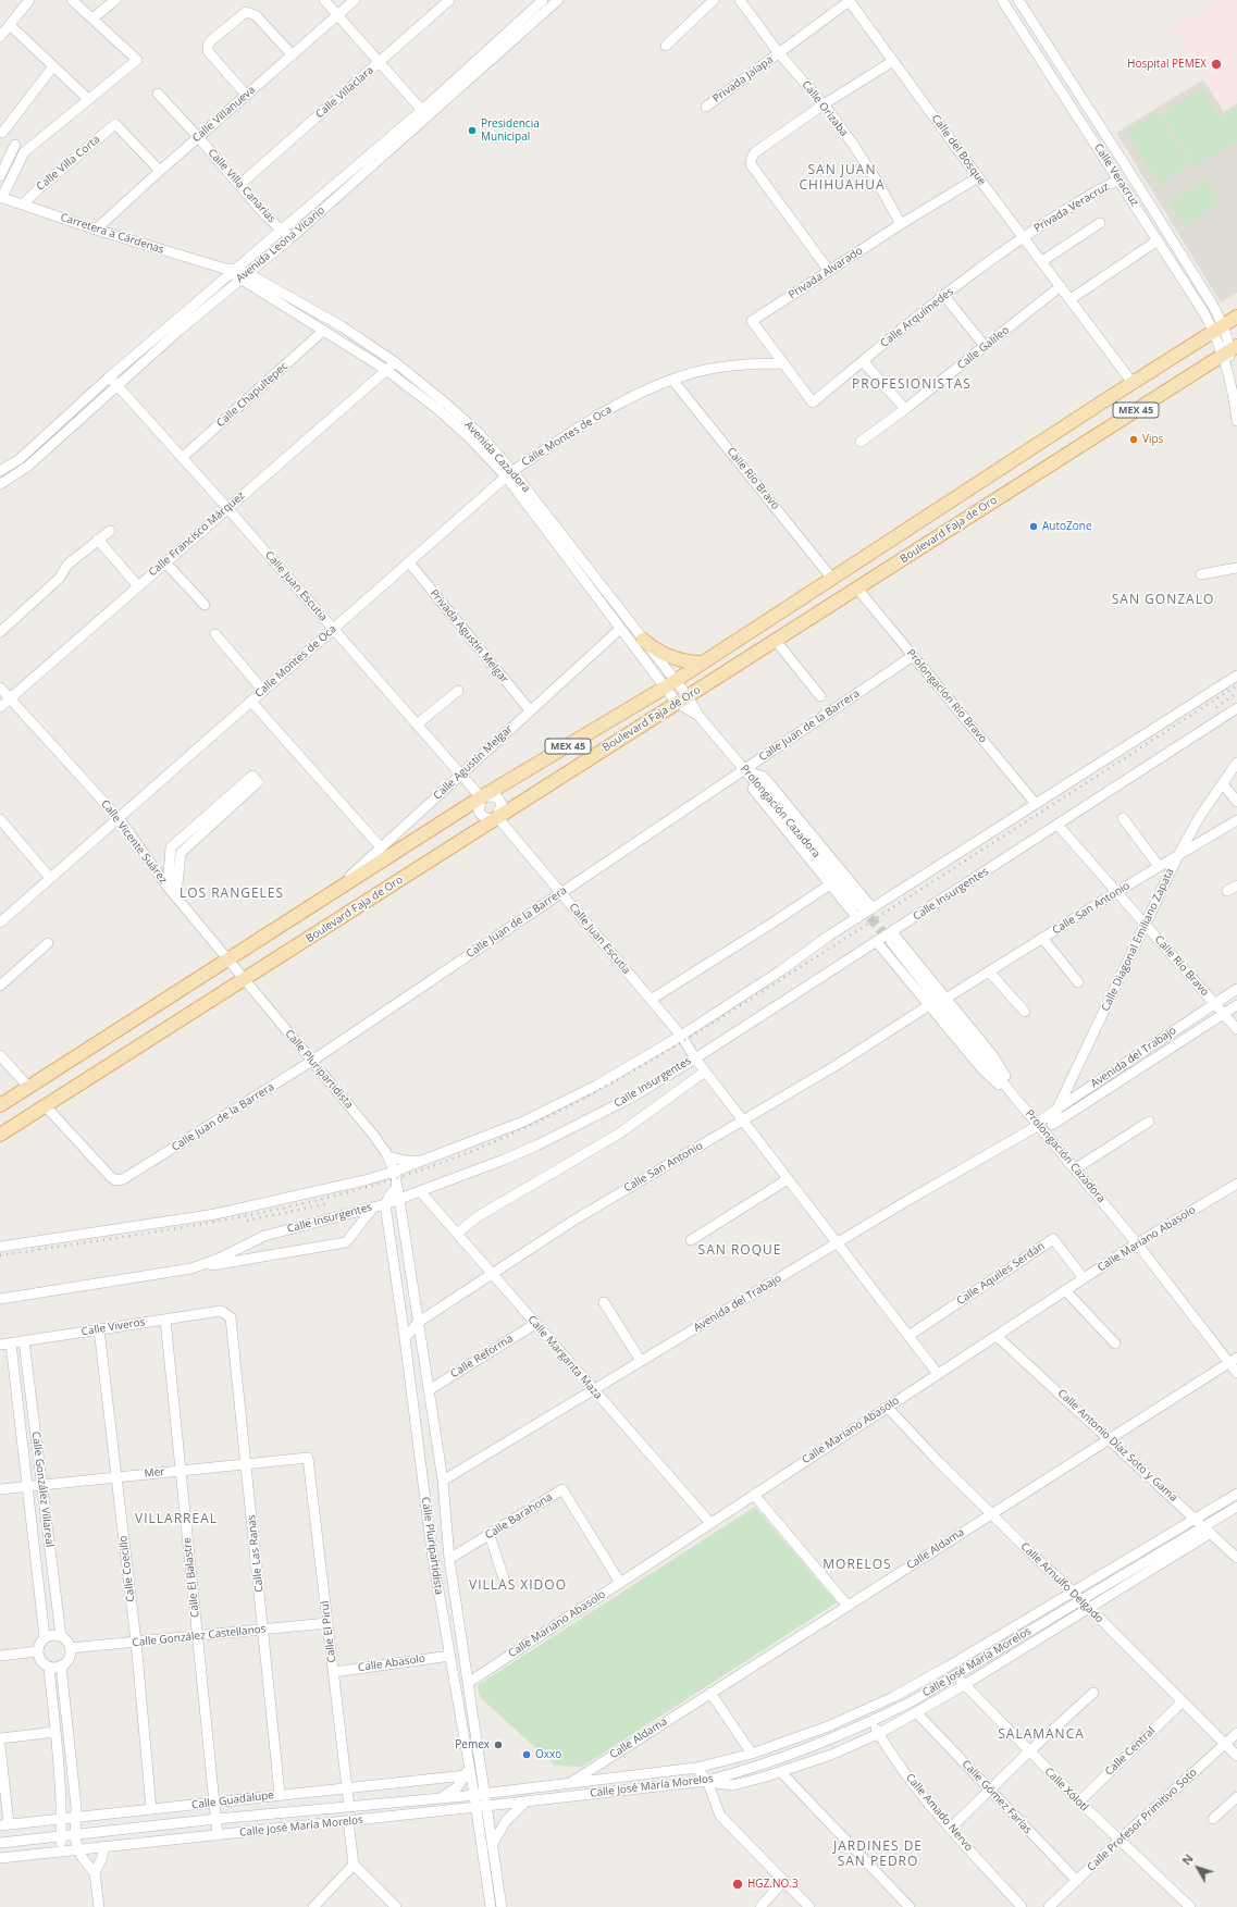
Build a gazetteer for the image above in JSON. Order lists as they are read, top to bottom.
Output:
{
  "streets": {
    "main road": ["MEX 45", "Boulevard Faja de Oro"],
    "street": [
      "Privada Jalapa",
      "Calle Villaclara",
      "Calle Orizaba",
      "Calle Villanueva",
      "Calle del Bosque",
      "Calle Villa Corta",
      "Calle Veracruz",
      "Calle Villa Canarias",
      "Privada Veracruz",
      "Carretera a Cárdenas",
      "Avenida Leona Vicario",
      "Privada Alvarado",
      "Calle Arquímedes",
      "Calle Galileo",
      "Calle Chapultepec",
      "Calle Montes de Oca",
      "Avenida Cazadora",
      "Calle Río Bravo",
      "Calle Francisco Márquez",
      "Calle Juan Escutia",
      "Privada Agustín Melgar",
      "Prolongación Río Bravo",
      "Calle Juan de la Barrera",
      "Calle Agustín Melgar",
      "Prolongación Cazadora",
      "Calle Vicente Suárez",
      "Calle Insurgentes",
      "Calle San Antonio",
      "Calle Diagonal Emiliano Zapata",
      "Avenida del Trabajo",
      "Calle Pluripartidista",
      "Calle Mariano Abasolo",
      "Calle Aquiles Serdán",
      "Calle Viveros",
      "Calle Reforma",
      "Calle Margarita Maza",
      "Calle Antonio Díaz Soto y Gama",
      "Mer",
      "Calle González Villareal",
      "Calle Barahona",
      "Calle Aldama",
      "Calle Las Ranas",
      "Calle Coecillo",
      "Calle El Balastre",
      "Calle Arnulfo Delgado",
      "Calle El Pirul",
      "Calle González Castellanos",
      "Calle José María Morelos",
      "Calle Abasolo",
      "Calle Central",
      "Calle Xólotl",
      "Calle Gómez Farías",
      "Calle Guadalupe",
      "Calle Amado Nervo",
      "Calle Profesor Primitivo Soto"
    ]
  },
  "crossings": [
    ["Privada Jalapa", "Calle Orizaba"],
    ["Privada Jalapa", "Calle del Bosque"],
    ["Calle Villaclara", "Calle Villa Canarias"],
    ["Calle Orizaba", "Privada Alvarado"],
    ["Calle Villanueva", "Calle Villa Corta"],
    ["Calle Villanueva", "Calle Villa Canarias"],
    ["Calle Villanueva", "Carretera a Cárdenas"],
    ["Calle del Bosque", "Privada Veracruz"],
    ["Calle del Bosque", "Privada Alvarado"],
    ["Calle del Bosque", "Calle Arquímedes"],
    ["Calle del Bosque", "Calle Galileo"],
    ["Calle del Bosque", "Boulevard Faja de Oro"],
    ["Calle Villa Corta", "Carretera a Cárdenas"],
    ["Calle Veracruz", "Privada Veracruz"],
    ["Calle Veracruz", "Boulevard Faja de Oro"],
    ["Calle Villa Canarias", "Avenida Leona Vicario"],
    ["Privada Veracruz", "Calle Arquímedes"],
    ["Carretera a Cárdenas", "Avenida Leona Vicario"],
    ["Carretera a Cárdenas", "Avenida Cazadora"],
    ["Avenida Leona Vicario", "Avenida Cazadora"],
    ["Avenida Leona Vicario", "Calle Juan Escutia"],
    ["Privada Alvarado", "Calle Arquímedes"],
    ["Privada Alvarado", "Calle Montes de Oca"],
    ["Calle Arquímedes", "Calle Montes de Oca"],
    ["Calle Chapultepec", "Avenida Cazadora"],
    ["Calle Chapultepec", "Calle Juan Escutia"],
    ["Calle Montes de Oca", "Avenida Cazadora"],
    ["Calle Montes de Oca", "Calle Río Bravo"],
    ["Calle Montes de Oca", "Calle Juan Escutia"],
    ["Calle Montes de Oca", "Privada Agustín Melgar"],
    ["Calle Montes de Oca", "Calle Agustín Melgar"],
    ["Calle Montes de Oca", "Calle Vicente Suárez"],
    ["Avenida Cazadora", "Boulevard Faja de Oro"],
    ["Avenida Cazadora", "Calle Francisco Márquez"],
    ["Avenida Cazadora", "Calle Agustín Melgar"],
    ["Avenida Cazadora", "Prolongación Cazadora"],
    ["Calle Río Bravo", "Boulevard Faja de Oro"],
    ["Calle Río Bravo", "Calle Insurgentes"],
    ["Calle Río Bravo", "Calle San Antonio"],
    ["Calle Río Bravo", "Calle Diagonal Emiliano Zapata"],
    ["Calle Río Bravo", "Avenida del Trabajo"],
    ["Boulevard Faja de Oro", "Calle Juan Escutia"],
    ["Boulevard Faja de Oro", "Prolongación Río Bravo"],
    ["Boulevard Faja de Oro", "Calle Juan de la Barrera"],
    ["Boulevard Faja de Oro", "Calle Agustín Melgar"],
    ["Boulevard Faja de Oro", "Prolongación Cazadora"],
    ["Boulevard Faja de Oro", "Calle Vicente Suárez"],
    ["Boulevard Faja de Oro", "Calle Pluripartidista"],
    ["Calle Francisco Márquez", "Calle Juan Escutia"],
    ["Calle Francisco Márquez", "Calle Vicente Suárez"],
    ["Calle Juan Escutia", "Calle Juan de la Barrera"],
    ["Calle Juan Escutia", "Calle Agustín Melgar"],
    ["Calle Juan Escutia", "Calle Insurgentes"],
    ["Calle Juan Escutia", "Calle San Antonio"],
    ["Calle Juan Escutia", "Avenida del Trabajo"],
    ["Calle Juan Escutia", "Calle Mariano Abasolo"],
    ["Calle Juan Escutia", "Calle Aquiles Serdán"],
    ["Privada Agustín Melgar", "Calle Agustín Melgar"],
    ["Prolongación Río Bravo", "Calle Juan de la Barrera"],
    ["Calle Juan de la Barrera", "Prolongación Cazadora"],
    ["Calle Juan de la Barrera", "Calle Pluripartidista"],
    ["Prolongación Cazadora", "Calle Insurgentes"],
    ["Prolongación Cazadora", "Avenida del Trabajo"],
    ["Prolongación Cazadora", "Calle Mariano Abasolo"],
    ["Prolongación Cazadora", "Calle Aldama"],
    ["Calle Vicente Suárez", "Calle Pluripartidista"],
    ["Calle Insurgentes", "Calle Pluripartidista"],
    ["Calle Insurgentes", "Calle Margarita Maza"],
    ["Calle San Antonio", "Calle Diagonal Emiliano Zapata"],
    ["Calle San Antonio", "Calle Pluripartidista"],
    ["Calle San Antonio", "Calle Margarita Maza"],
    ["Calle Diagonal Emiliano Zapata", "Avenida del Trabajo"],
    ["Avenida del Trabajo", "Calle Pluripartidista"],
    ["Avenida del Trabajo", "Calle Margarita Maza"],
    ["Calle Pluripartidista", "Calle Mariano Abasolo"],
    ["Calle Pluripartidista", "Calle Reforma"],
    ["Calle Pluripartidista", "Calle Barahona"],
    ["Calle Pluripartidista", "Calle José María Morelos"],
    ["Calle Pluripartidista", "Calle Abasolo"],
    ["Calle Mariano Abasolo", "Calle Aquiles Serdán"],
    ["Calle Mariano Abasolo", "Calle Margarita Maza"],
    ["Calle Mariano Abasolo", "Calle Antonio Díaz Soto y Gama"],
    ["Calle Mariano Abasolo", "Calle Barahona"],
    ["Calle Mariano Abasolo", "Calle Arnulfo Delgado"],
    ["Calle Viveros", "Calle González Villareal"],
    ["Calle Viveros", "Calle Las Ranas"],
    ["Calle Viveros", "Calle Coecillo"],
    ["Calle Viveros", "Calle El Balastre"],
    ["Calle Reforma", "Calle Margarita Maza"],
    ["Calle Antonio Díaz Soto y Gama", "Calle Aldama"],
    ["Calle Antonio Díaz Soto y Gama", "Calle José María Morelos"],
    ["Mer", "Calle González Villareal"],
    ["Mer", "Calle Las Ranas"],
    ["Mer", "Calle Coecillo"],
    ["Mer", "Calle El Balastre"],
    ["Mer", "Calle El Pirul"],
    ["Calle González Villareal", "Calle González Castellanos"],
    ["Calle Aldama", "Calle Arnulfo Delgado"],
    ["Calle Aldama", "Calle José María Morelos"],
    ["Calle Las Ranas", "Calle González Castellanos"],
    ["Calle Las Ranas", "Calle Guadalupe"],
    ["Calle Coecillo", "Calle González Castellanos"],
    ["Calle Coecillo", "Calle Guadalupe"],
    ["Calle El Balastre", "Calle González Castellanos"],
    ["Calle El Balastre", "Calle José María Morelos"],
    ["Calle El Balastre", "Calle Guadalupe"],
    ["Calle Arnulfo Delgado", "Calle José María Morelos"],
    ["Calle Arnulfo Delgado", "Calle Central"],
    ["Calle Arnulfo Delgado", "Calle Profesor Primitivo Soto"],
    ["Calle El Pirul", "Calle González Castellanos"],
    ["Calle El Pirul", "Calle José María Morelos"],
    ["Calle El Pirul", "Calle Abasolo"],
    ["Calle El Pirul", "Calle Guadalupe"],
    ["Calle José María Morelos", "Calle Xólotl"],
    ["Calle José María Morelos", "Calle Amado Nervo"],
    ["Calle Central", "Calle Xólotl"],
    ["Calle Xólotl", "Calle Profesor Primitivo Soto"],
    ["Calle Gómez Farías", "Calle Profesor Primitivo Soto"]
  ],
  "districts": [
    "SAN JUAN CHIHUAHUA",
    "PROFESIONISTAS",
    "SAN GONZALO",
    "LOS RANGELES",
    "SAN ROQUE",
    "VILLARREAL",
    "MORELOS",
    "VILLAS XIDOO",
    "SALAMANCA",
    "JARDINES DE SAN PEDRO"
  ],
  "places": [
    "Hospital PEMEX",
    "Presidencia Municipal",
    "Vips",
    "AutoZone",
    "Pemex",
    "Oxxo",
    "HGZ.NO.3"
  ],
  "north": "top left"
}
